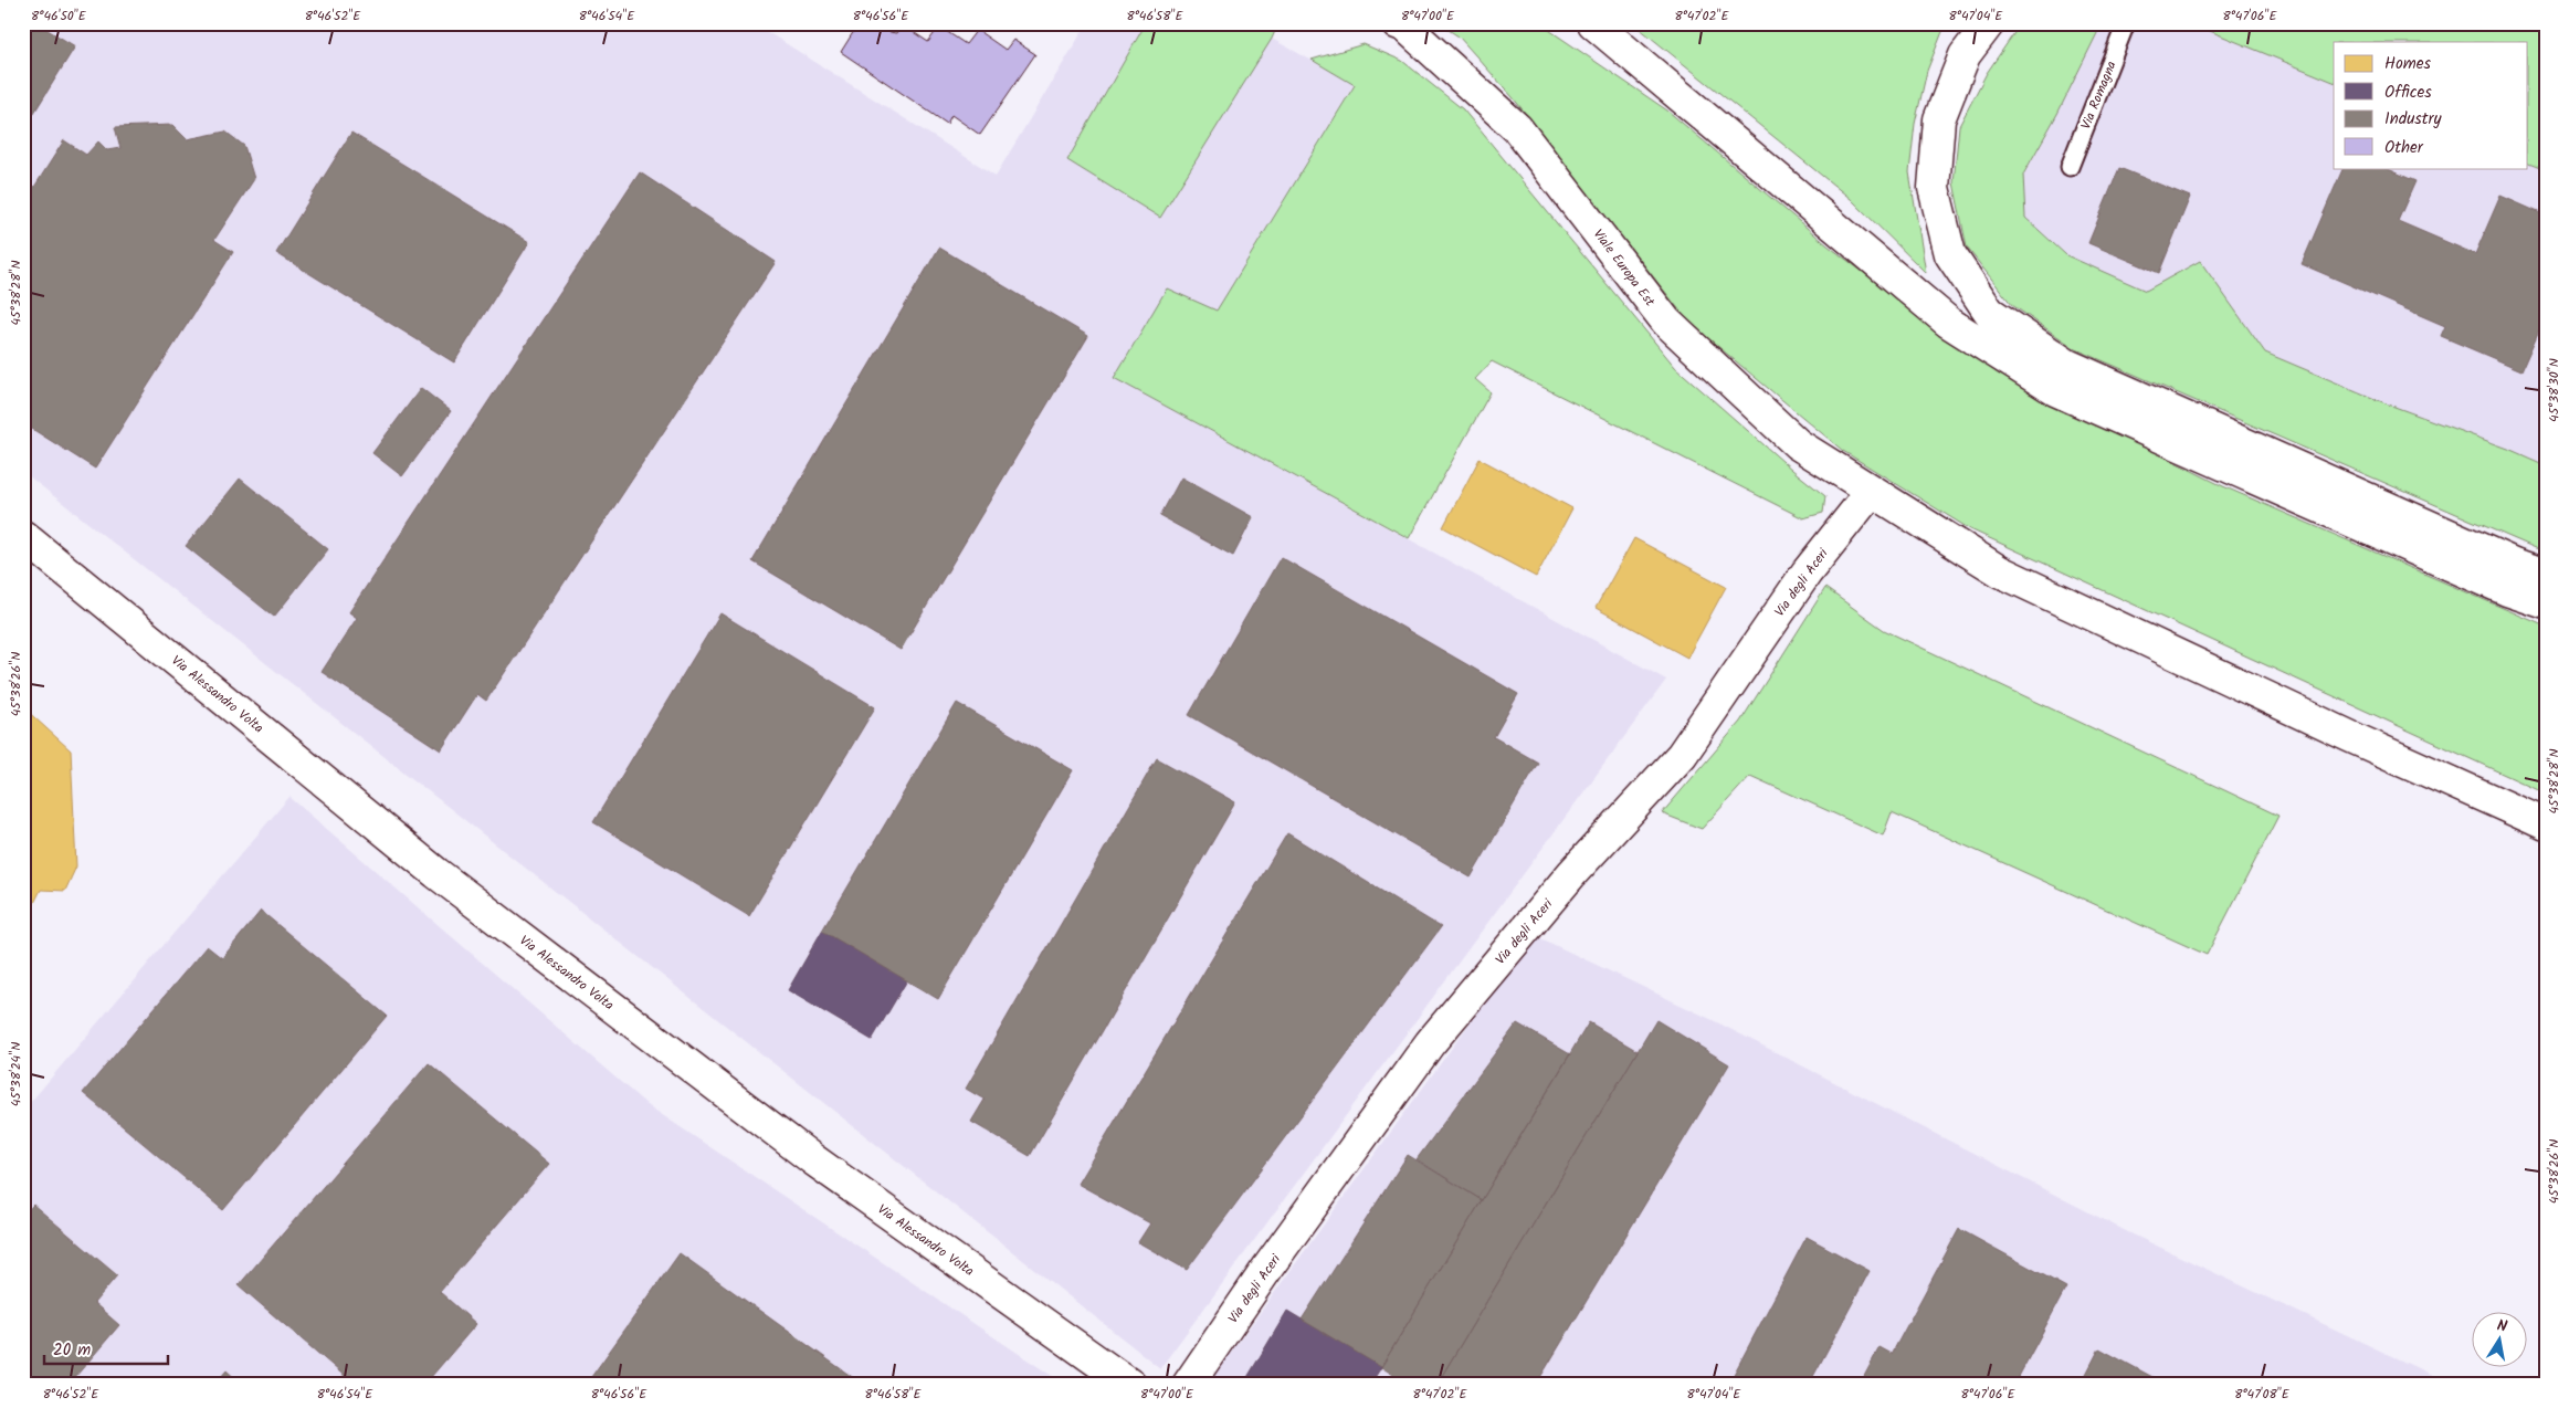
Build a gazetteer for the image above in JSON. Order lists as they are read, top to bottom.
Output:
{
  "streets": {
    "main road": ["Viale Europa Est", "Via degli Aceri", "Via Alessandro Volta"],
    "lane": ["Via Romagna"]
  },
  "crossings": [
    ["Viale Europa Est", "Via degli Aceri"]
  ],
  "legend": [
    "Homes",
    "Offices",
    "Industry",
    "Other"
  ],
  "scale_bar": "20 m",
  "north": "top",
  "coordinates": [
    "8°46'50\"E",
    "8°46'52\"E",
    "8°46'54\"E",
    "8°46'56\"E",
    "8°46'58\"E",
    "8°47'00\"E",
    "8°47'02\"E",
    "8°47'04\"E",
    "8°47'06\"E",
    "45°38'28\"N",
    "45°38'30\"N",
    "45°38'26\"N",
    "45°38'24\"N",
    "8°47'08\"E"
  ]
}
